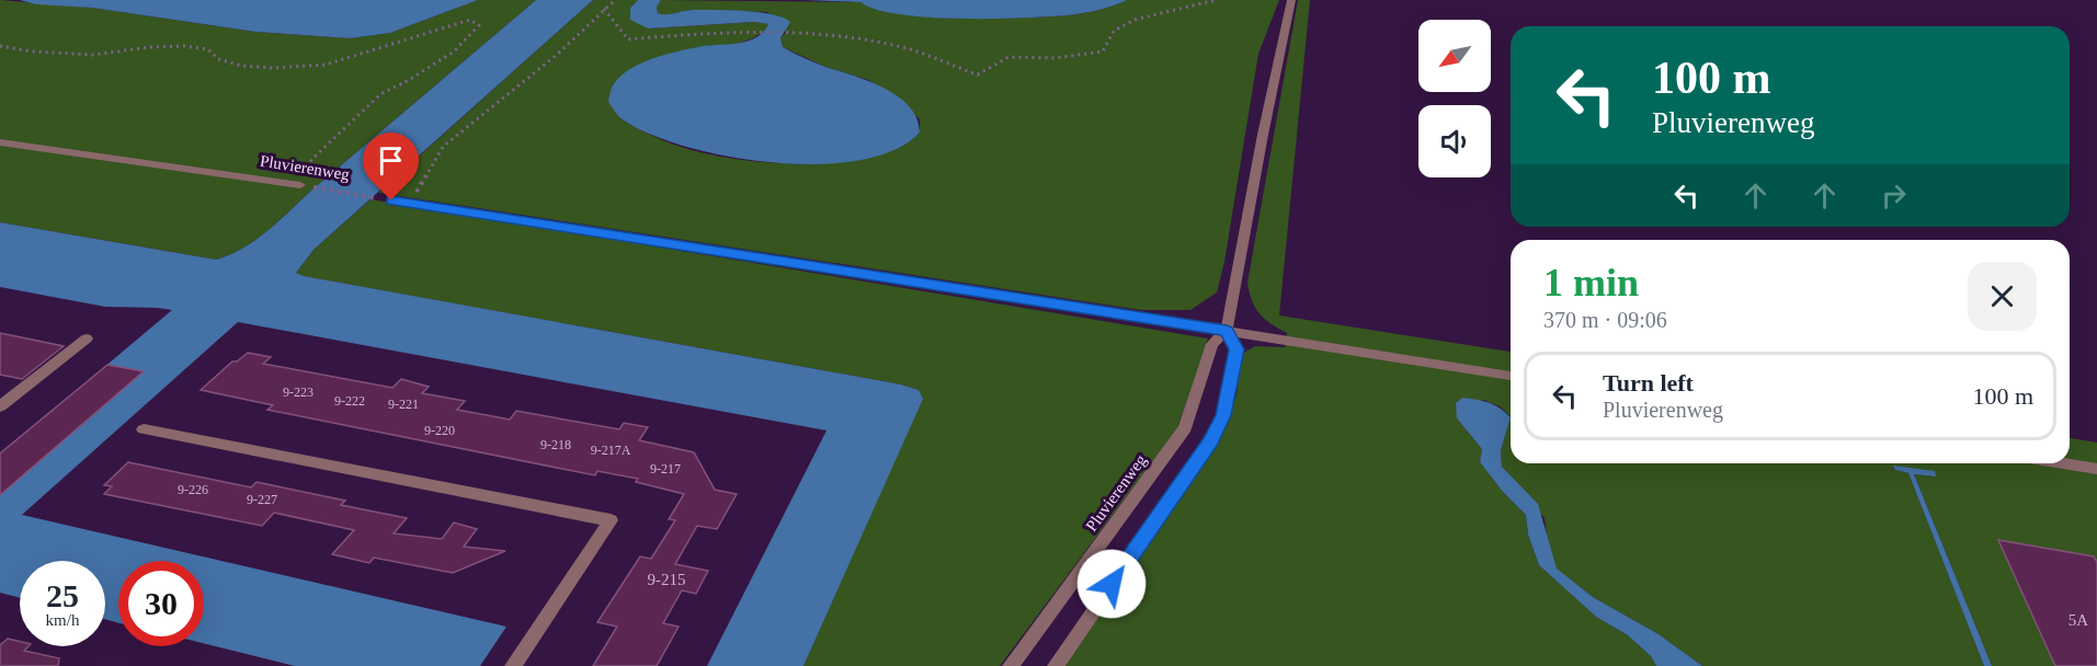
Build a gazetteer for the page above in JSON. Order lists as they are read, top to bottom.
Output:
{
  "streets": {
    "street": ["Pluvierenweg"]
  },
  "house_numbers": [
    "9-223",
    "9-222",
    "9-221",
    "9-220",
    "9-218",
    "9-217A",
    "9-217",
    "9-226",
    "9-227",
    "9-215",
    "5A"
  ],
  "north": "bottom left",
  "page": {
    "turn": ["100 m", "Pluvierenweg"],
    "heading": ["1 min", "370 m · 09:06"],
    "list": [
      {
        "name": "Turn left",
        "note": "Pluvierenweg",
        "value": "100 m"
      }
    ],
    "speed": "25 km/h",
    "limit": "30"
  }
}
